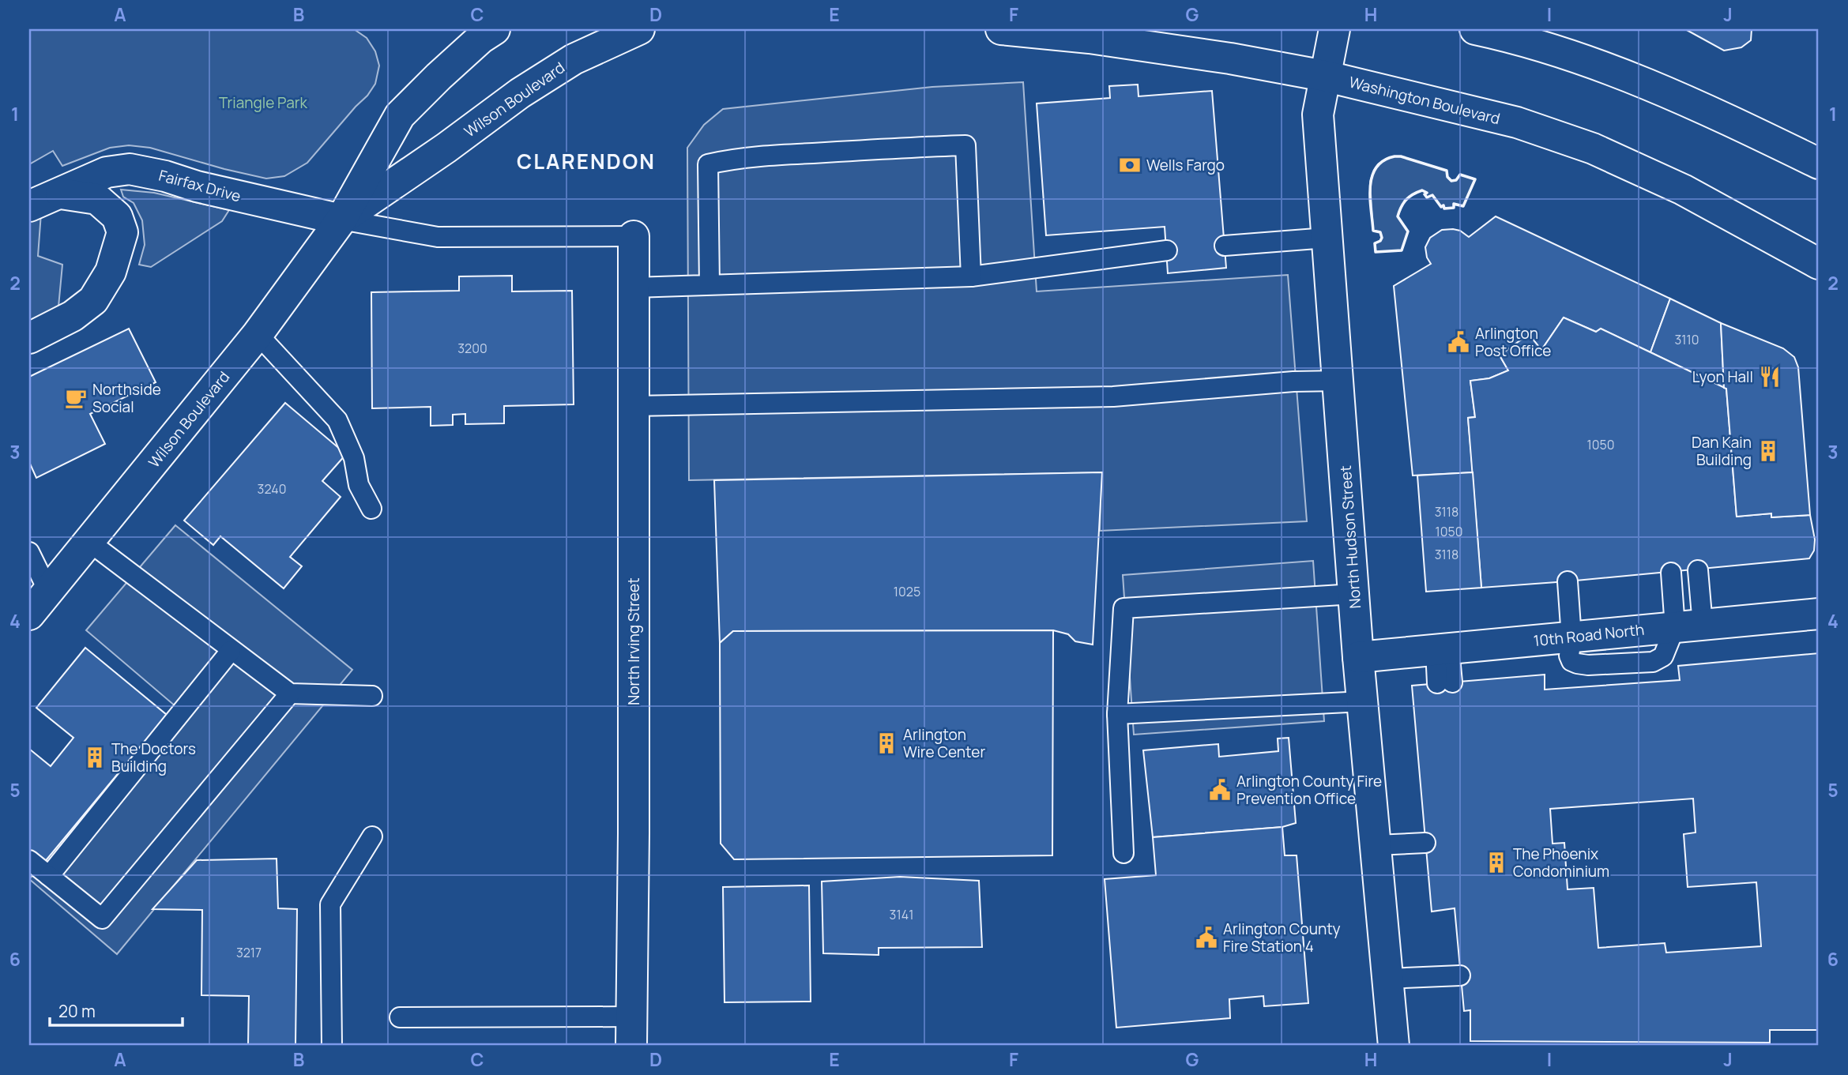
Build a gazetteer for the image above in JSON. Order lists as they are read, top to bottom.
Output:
{
  "streets": {
    "street": [
      "Wilson Boulevard",
      "Washington Boulevard",
      "Fairfax Drive",
      "North Hudson Street",
      "10th Road North",
      "North Irving Street"
    ]
  },
  "crossings": [
    ["Wilson Boulevard", "Fairfax Drive"],
    ["Washington Boulevard", "North Hudson Street"],
    ["North Hudson Street", "10th Road North"]
  ],
  "districts": ["CLARENDON"],
  "parks": ["Triangle Park"],
  "places": {
    "bank": ["Wells Fargo"],
    "public building": ["Arlington Post Office", "Arlington County Fire Prevention Office", "Arlington County Fire Station 4"],
    "restaurant": ["Lyon Hall"],
    "cafe": ["Northside Social"],
    "building": [
      "Dan Kain Building",
      "Arlington Wire Center",
      "The Doctors Building",
      "The Phoenix Condominium"
    ]
  },
  "house_numbers": [
    "3110",
    "3200",
    "1050",
    "3240",
    "3118",
    "1050",
    "3118",
    "1025",
    "3141",
    "3217"
  ],
  "scale_bar": "20 m",
  "grid": {
    "columns": [
      "A",
      "B",
      "C",
      "D",
      "E",
      "F",
      "G",
      "H",
      "I",
      "J"
    ],
    "rows": [
      "1",
      "2",
      "3",
      "4",
      "5",
      "6"
    ]
  }
}
